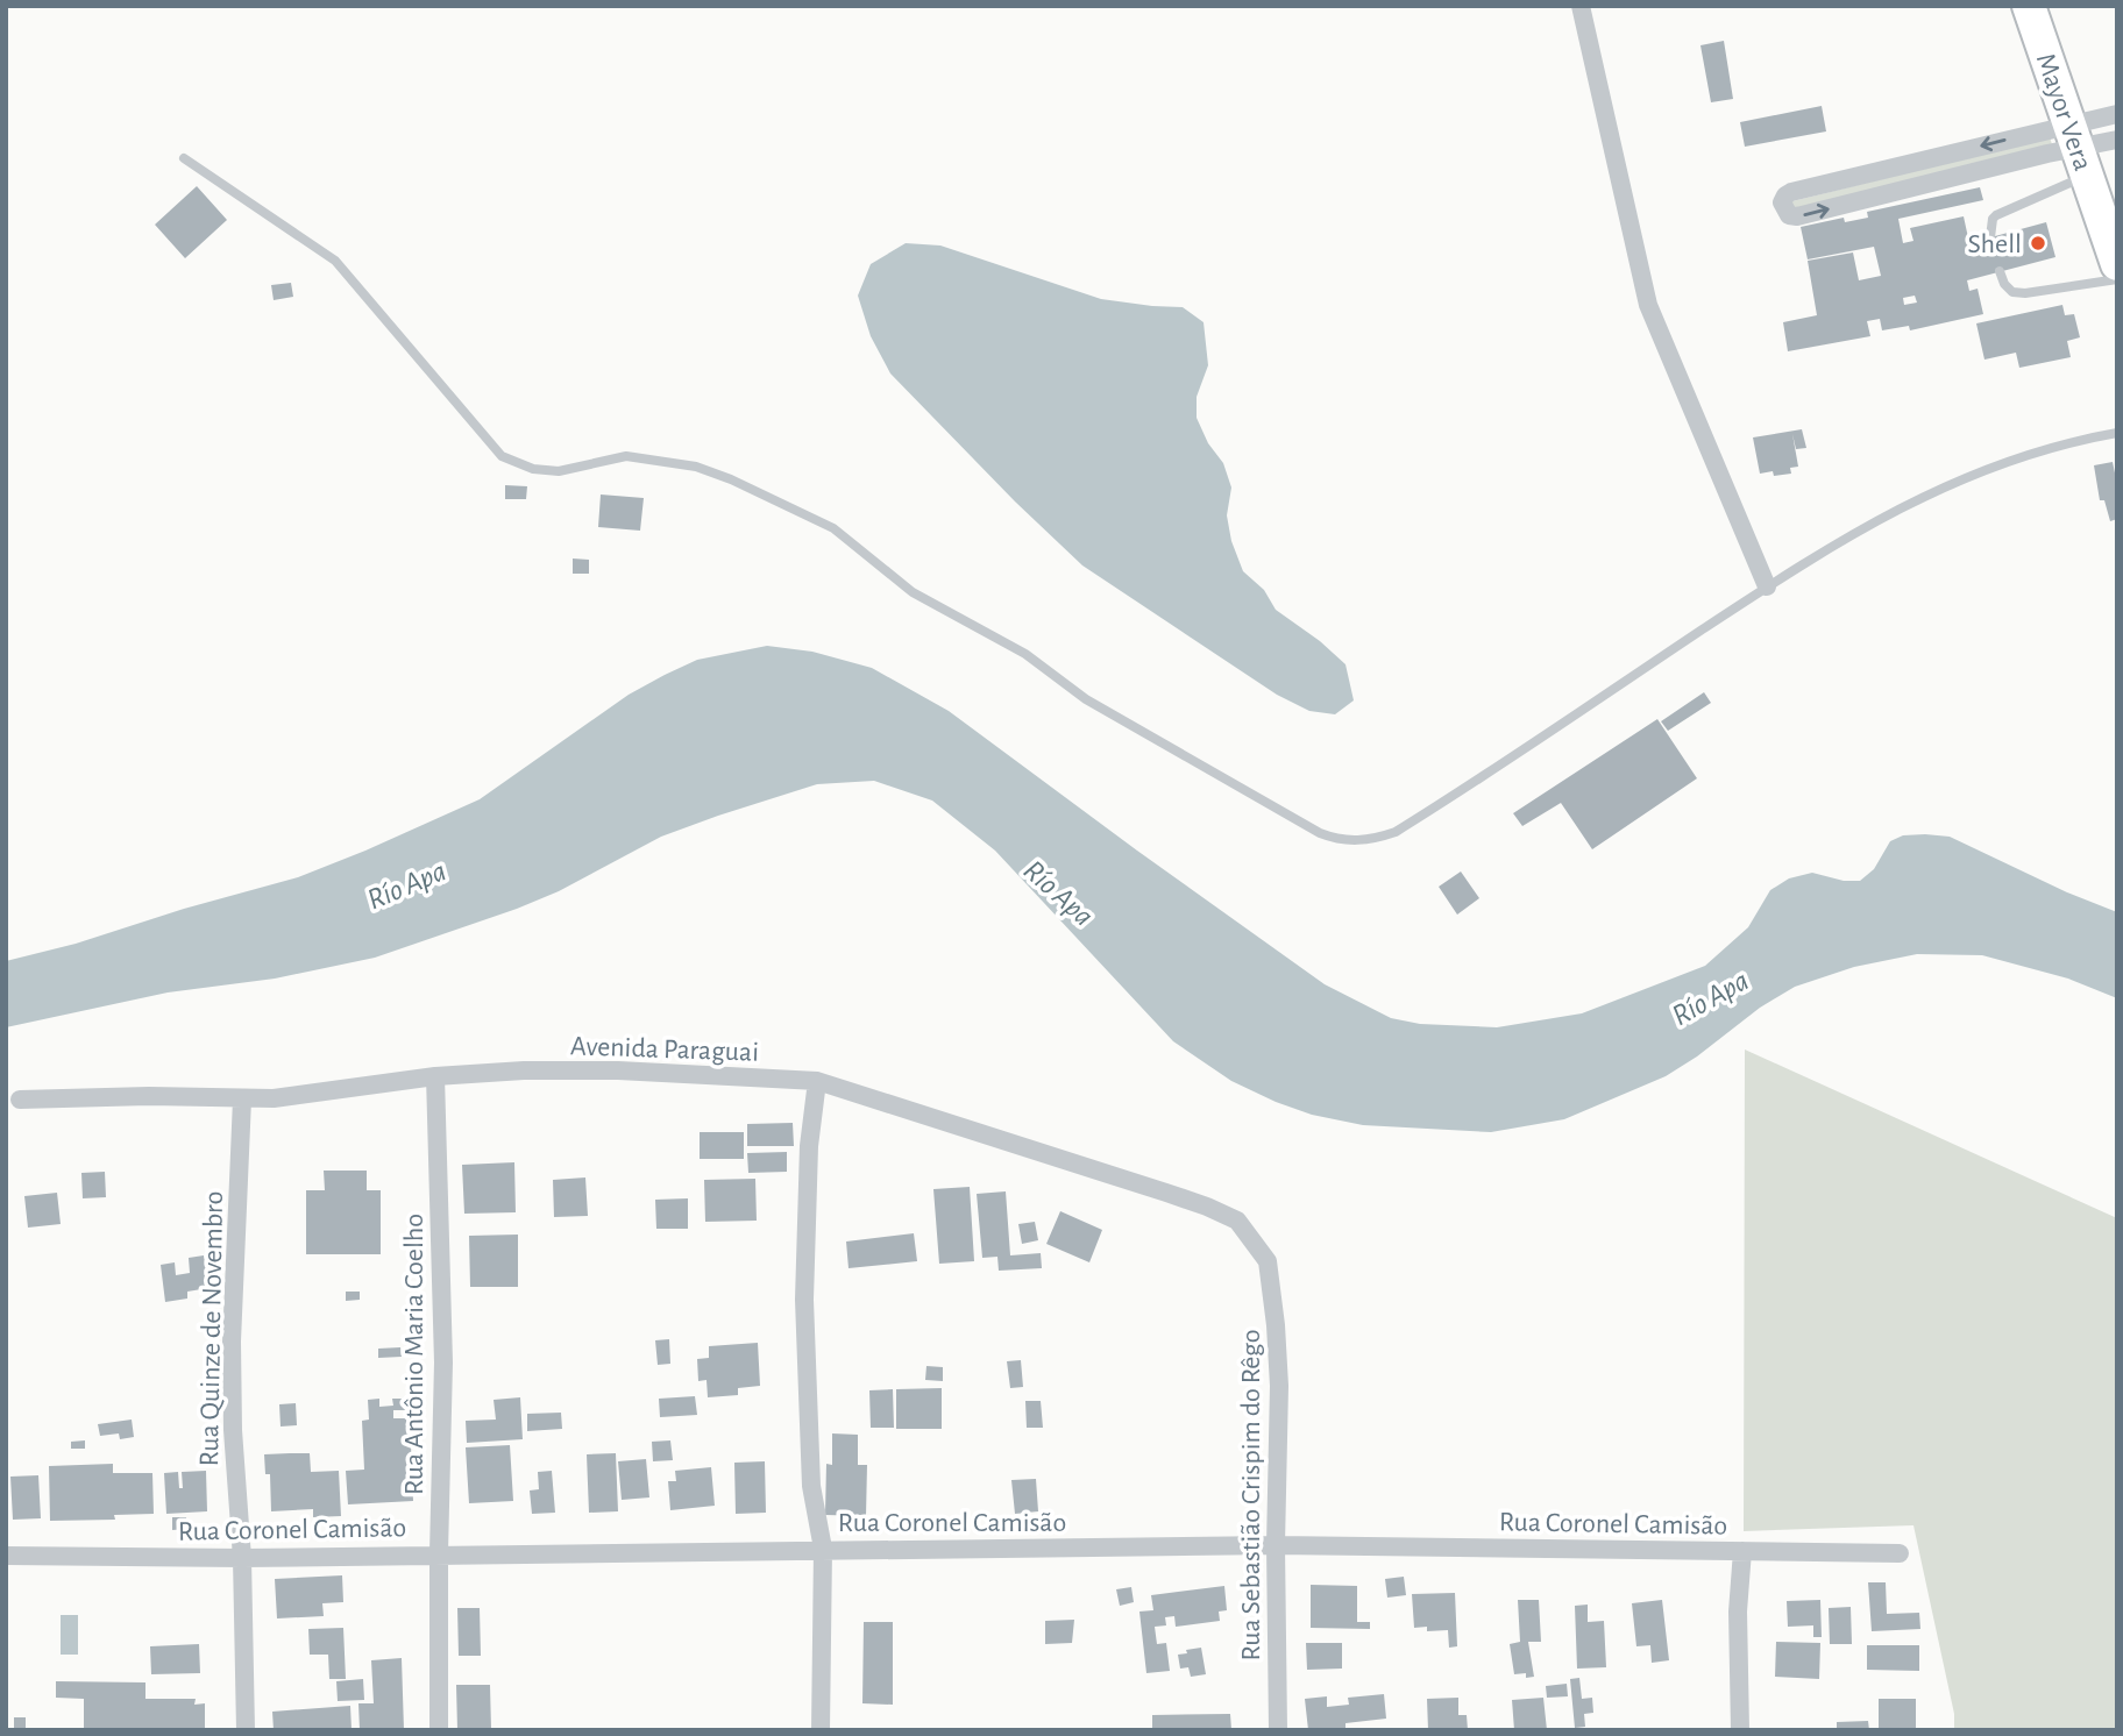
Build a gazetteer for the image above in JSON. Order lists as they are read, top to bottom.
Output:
{
  "streets": {
    "highway": ["Mayor Vera"],
    "street": [
      "Avenida Paraguai",
      "Rua Quinze de Novembro",
      "Rua Antônio Maria Coelho",
      "Rua Sebastião Crispim do Rêgo",
      "Rua Coronel Camisão"
    ]
  },
  "crossings": [
    ["Avenida Paraguai", "Rua Quinze de Novembro"],
    ["Avenida Paraguai", "Rua Antônio Maria Coelho"],
    ["Avenida Paraguai", "Rua Sebastião Crispim do Rêgo"],
    ["Rua Quinze de Novembro", "Rua Coronel Camisão"],
    ["Rua Antônio Maria Coelho", "Rua Coronel Camisão"],
    ["Rua Sebastião Crispim do Rêgo", "Rua Coronel Camisão"]
  ],
  "water": ["Río Apa"],
  "places": ["Shell"]
}
